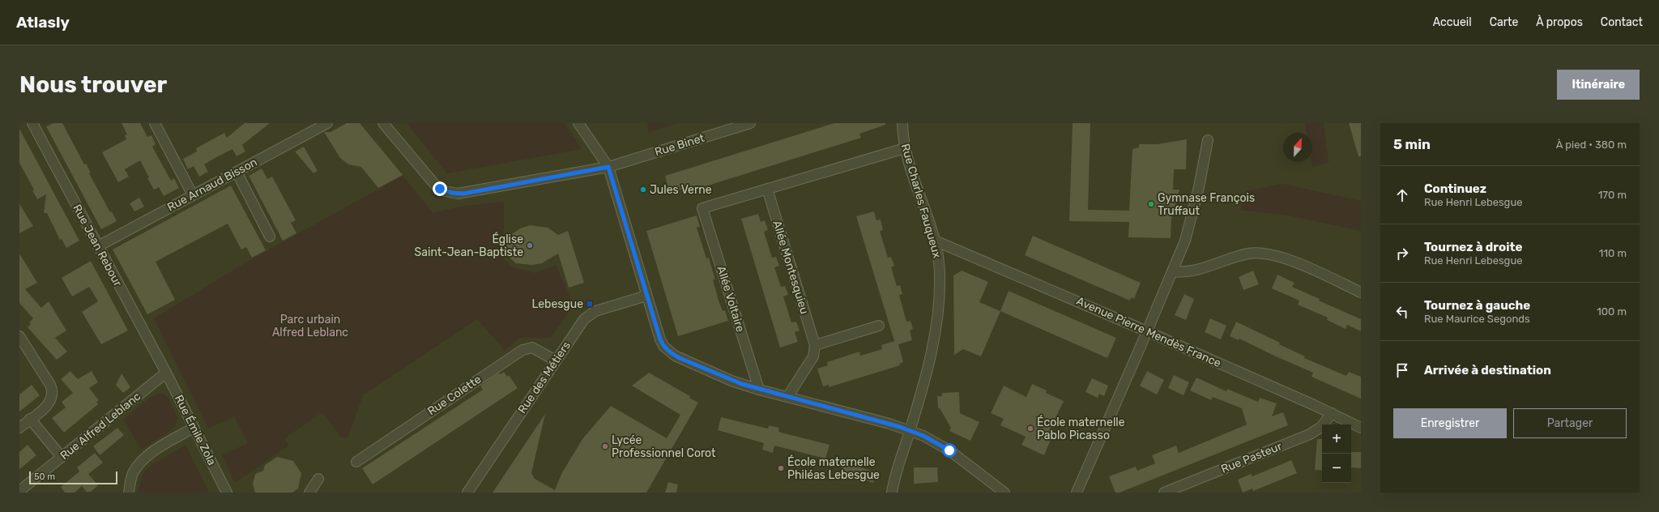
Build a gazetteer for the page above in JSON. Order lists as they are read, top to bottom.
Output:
{
  "streets": {
    "street": [
      "Rue Binet",
      "Rue Arnaud Bisson",
      "Rue Charles Fauqueux",
      "Rue Jean Rebour",
      "Allée Montesquieu",
      "Allée Voltaire",
      "Avenue Pierre Mendès France",
      "Rue des Métiers",
      "Rue Colette",
      "Rue Alfred Leblanc",
      "Rue Émile Zola",
      "Rue Pasteur"
    ]
  },
  "crossings": [
    ["Rue Arnaud Bisson", "Rue Jean Rebour"],
    ["Rue Charles Fauqueux", "Avenue Pierre Mendès France"],
    ["Rue Jean Rebour", "Rue Alfred Leblanc"],
    ["Rue Jean Rebour", "Rue Émile Zola"],
    ["Allée Montesquieu", "Allée Voltaire"],
    ["Avenue Pierre Mendès France", "Rue Pasteur"],
    ["Rue des Métiers", "Rue Colette"],
    ["Rue Alfred Leblanc", "Rue Émile Zola"]
  ],
  "parks": ["Parc urbain Alfred Leblanc"],
  "places": {
    "other": [
      "Jules Verne",
      "Gymnase François Truffaut",
      "Église Saint-Jean-Baptiste",
      "École maternelle Pablo Picasso",
      "Lycée Professionnel Corot",
      "École maternelle Philéas Lebesgue"
    ],
    "transit": ["Lebesgue"]
  },
  "scale_bar": "50 m",
  "north": "top",
  "page": {
    "header": "Atlasly",
    "nav": [
      "Accueil",
      "Carte",
      "À propos",
      "Contact"
    ],
    "buttons": [
      "Itinéraire",
      ["Enregistrer", "Partager"]
    ],
    "title": "Nous trouver",
    "heading": ["5 min", "À pied · 380 m"],
    "list": [
      ["Continuez", "Rue Henri Lebesgue", "170 m"],
      ["Tournez à droite", "Rue Henri Lebesgue", "110 m"],
      ["Tournez à gauche", "Rue Maurice Segonds", "100 m"],
      "Arrivée à destination"
    ],
    "map_buttons": ["+", "−"],
    "scale": "50 m"
  }
}
